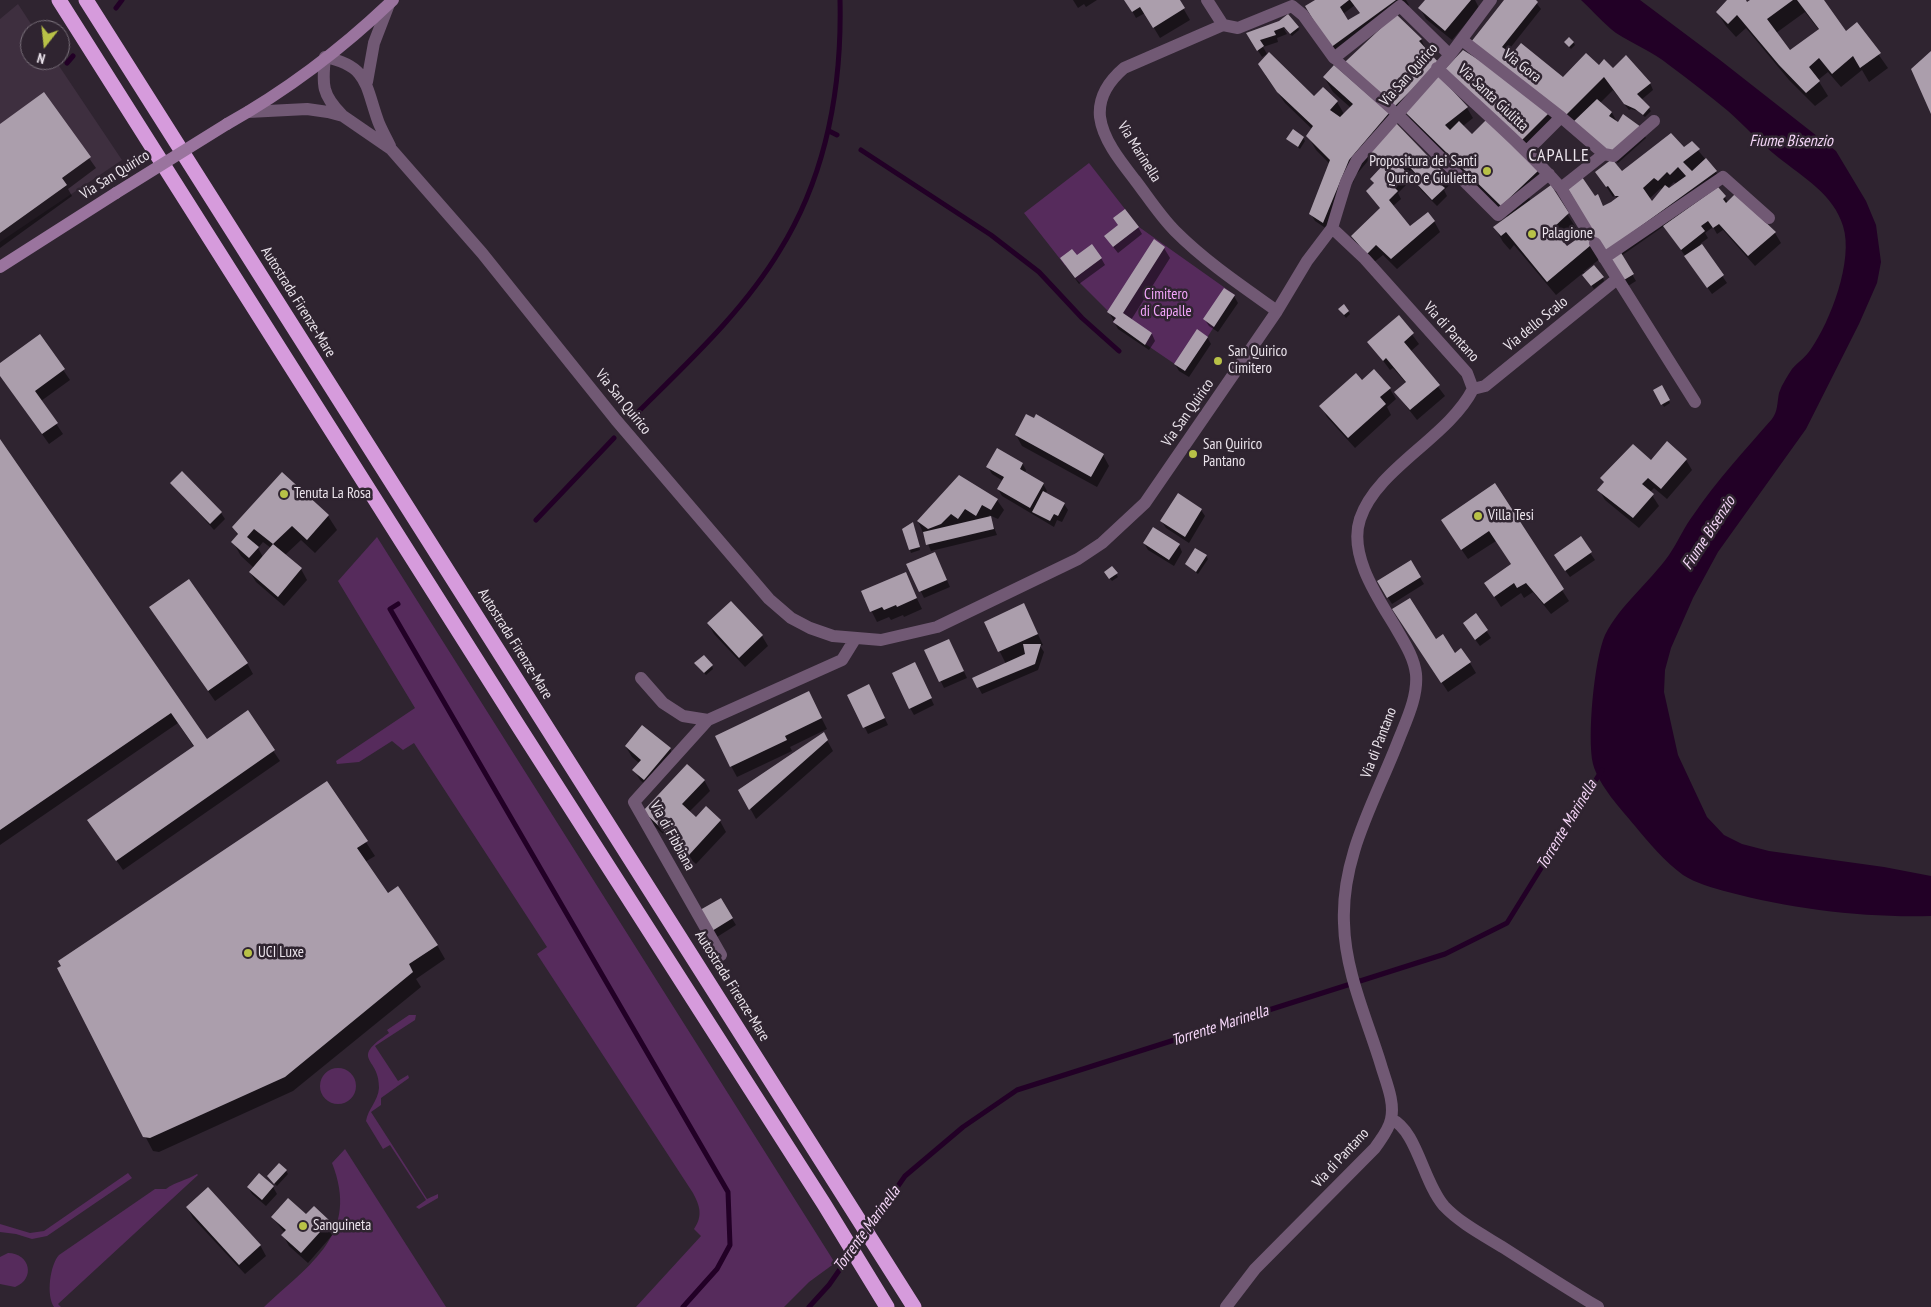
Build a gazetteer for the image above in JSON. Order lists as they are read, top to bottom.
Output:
{
  "streets": {
    "highway": ["Autostrada Firenze-Mare"],
    "main road": ["Via San Quirico"],
    "street": [
      "Via Gora",
      "Via Santa Giulitta",
      "Via Marinella",
      "Via dello Scalo",
      "Via di Pantano",
      "Via di Fibbiana"
    ]
  },
  "crossings": [
    ["Via Gora", "Via San Quirico"],
    ["Via San Quirico", "Via Santa Giulitta"],
    ["Via San Quirico", "Via Marinella"],
    ["Via San Quirico", "Via di Pantano"],
    ["Via dello Scalo", "Via di Pantano"]
  ],
  "districts": ["CAPALLE"],
  "water": ["Fiume Bisenzio", "Torrente Marinella"],
  "parks": ["Cimitero di Capalle"],
  "places": [
    "Propositura dei Santi Qurico e Giulietta",
    "Palagione",
    "San Quirico Cimitero",
    "San Quirico Pantano",
    "Tenuta La Rosa",
    "Villa Tesi",
    "UCI Luxe",
    "Sanguineta"
  ],
  "north": "bottom"
}
